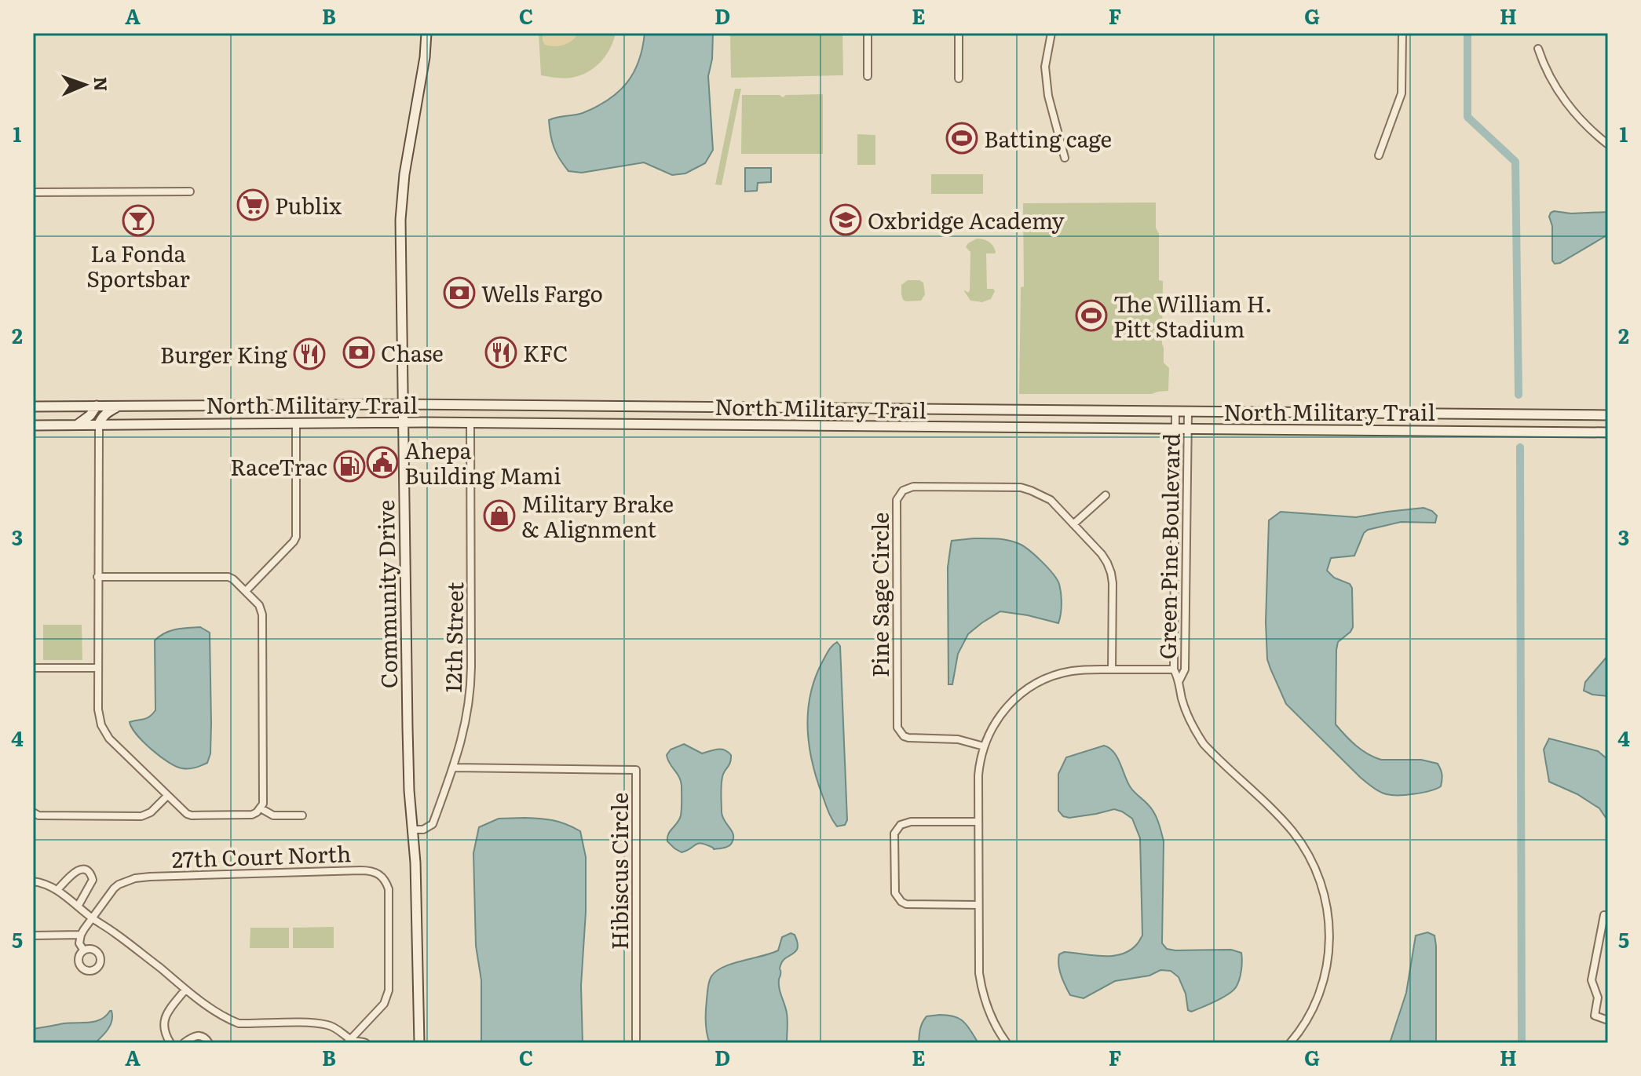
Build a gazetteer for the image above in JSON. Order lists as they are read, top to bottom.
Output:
{
  "streets": {
    "main road": ["North Military Trail", "Community Drive"],
    "street": [
      "Green Pine Boulevard",
      "Pine Sage Circle",
      "12th Street",
      "27th Court North",
      "Hibiscus Circle"
    ]
  },
  "crossings": [
    ["North Military Trail", "Green Pine Boulevard"],
    ["North Military Trail", "Community Drive"],
    ["North Military Trail", "12th Street"],
    ["Green Pine Boulevard", "Pine Sage Circle"],
    ["Community Drive", "12th Street"],
    ["12th Street", "Hibiscus Circle"]
  ],
  "places": {
    "sports": ["Batting cage", "The William H. Pitt Stadium"],
    "supermarket": ["Publix"],
    "school or university": ["Oxbridge Academy"],
    "bar": ["La Fonda Sportsbar"],
    "bank": ["Wells Fargo", "Chase"],
    "restaurant": ["KFC", "Burger King"],
    "public building": ["Ahepa Building Mami"],
    "fuel station": ["RaceTrac"],
    "shop": ["Military Brake & Alignment"]
  },
  "north": "right",
  "grid": {
    "columns": [
      "A",
      "B",
      "C",
      "D",
      "E",
      "F",
      "G",
      "H"
    ],
    "rows": [
      "1",
      "2",
      "3",
      "4",
      "5"
    ]
  }
}
